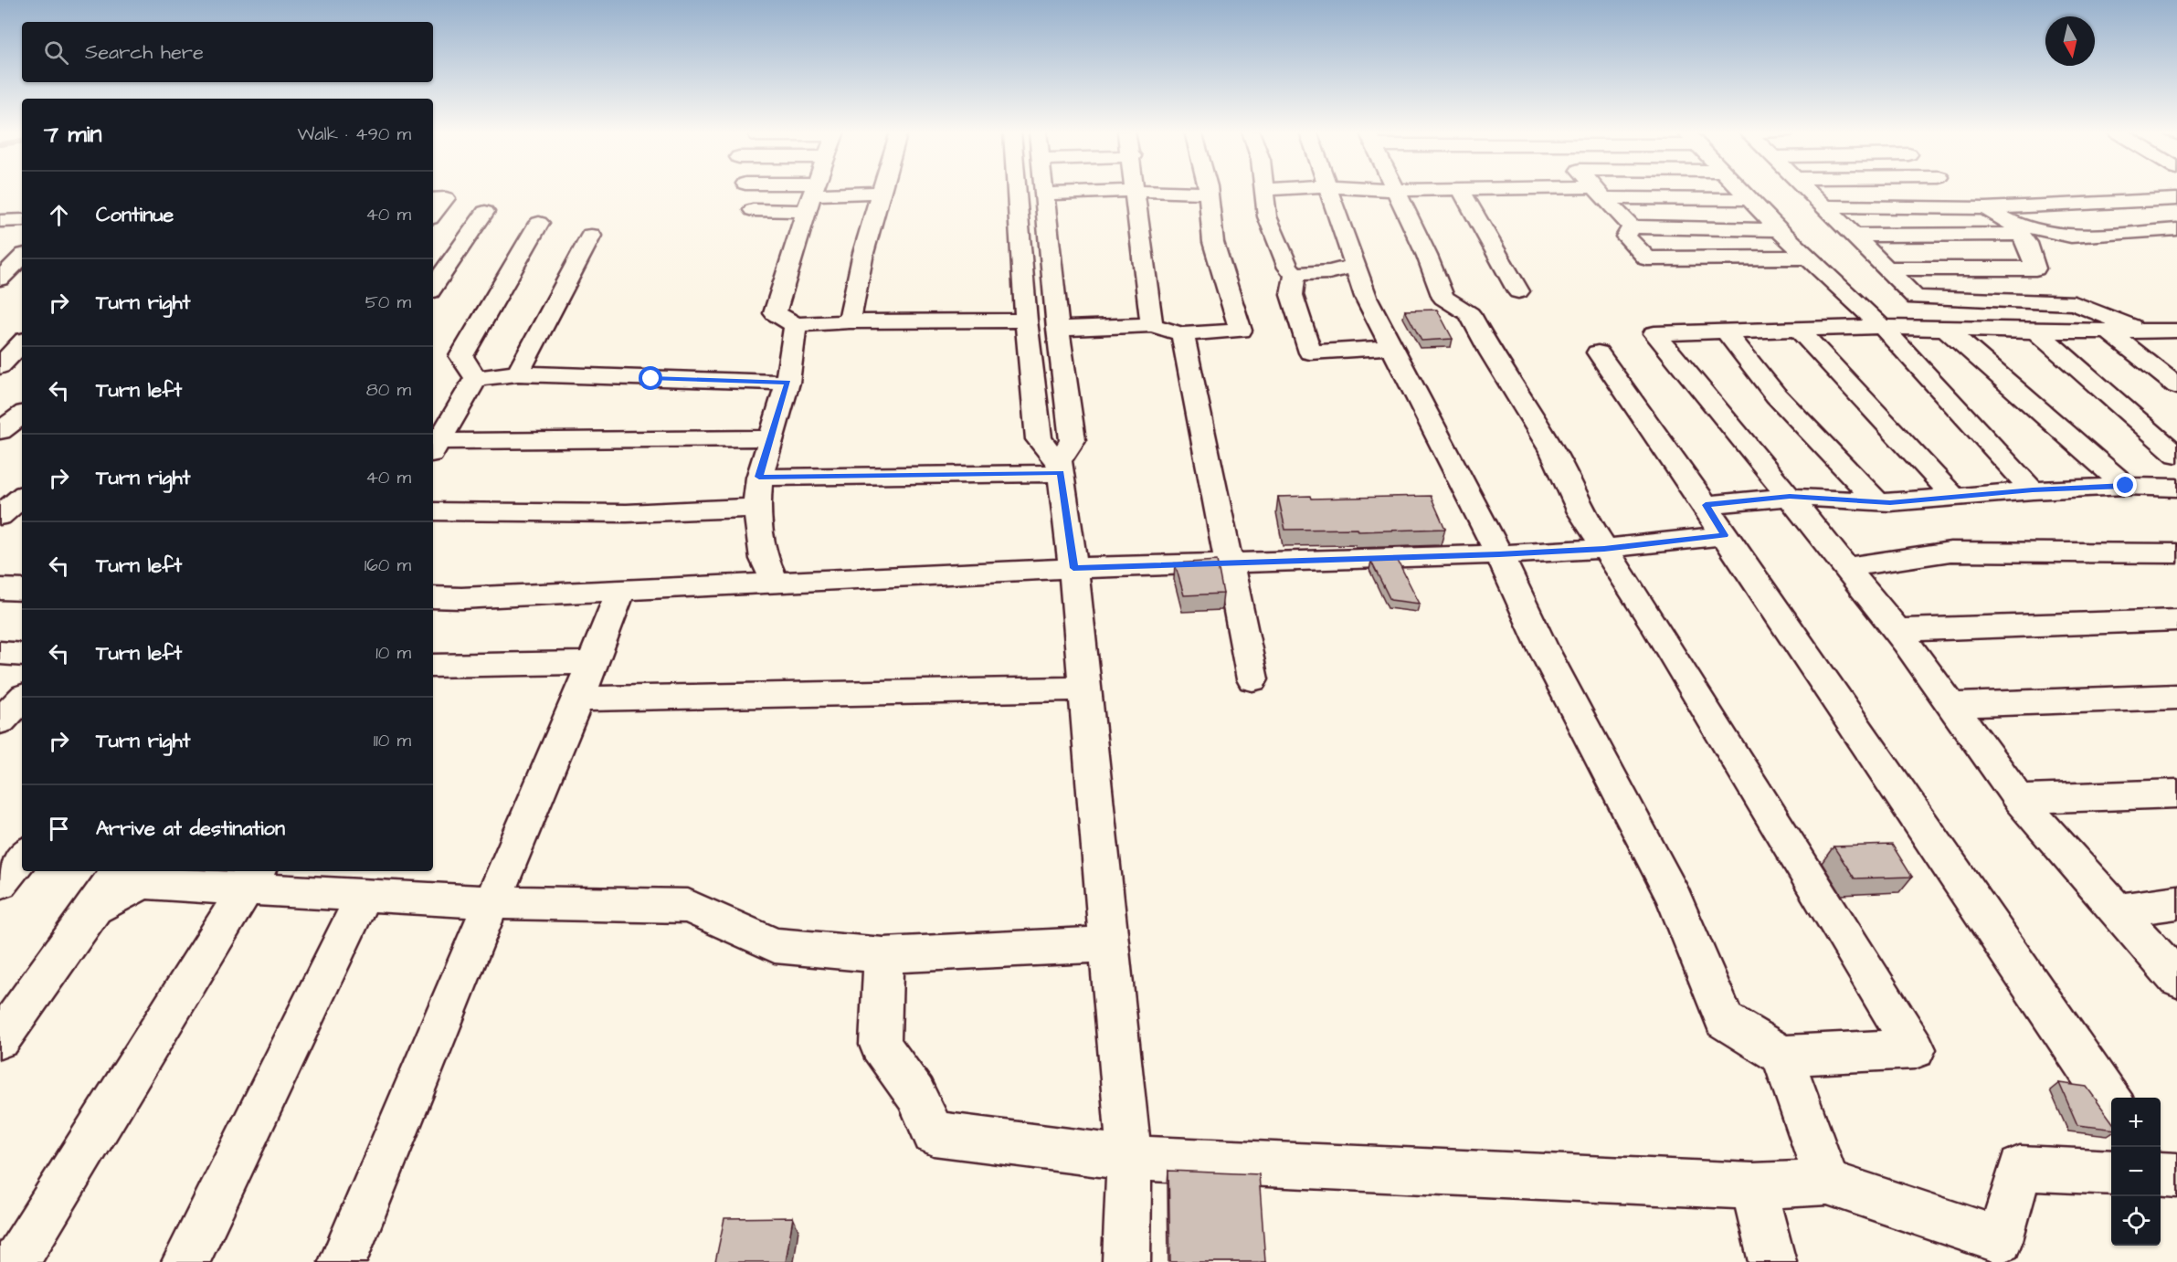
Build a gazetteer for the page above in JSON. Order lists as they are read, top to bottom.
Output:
{
  "north": "bottom",
  "page": {
    "search": "Search here",
    "heading": ["7 min", "Walk · 490 m"],
    "list": [
      ["Continue", "40 m"],
      ["Turn right", "50 m"],
      ["Turn left", "80 m"],
      ["Turn right", "40 m"],
      ["Turn left", "160 m"],
      ["Turn left", "10 m"],
      ["Turn right", "110 m"],
      "Arrive at destination"
    ],
    "map_buttons": ["+", "−"]
  }
}
